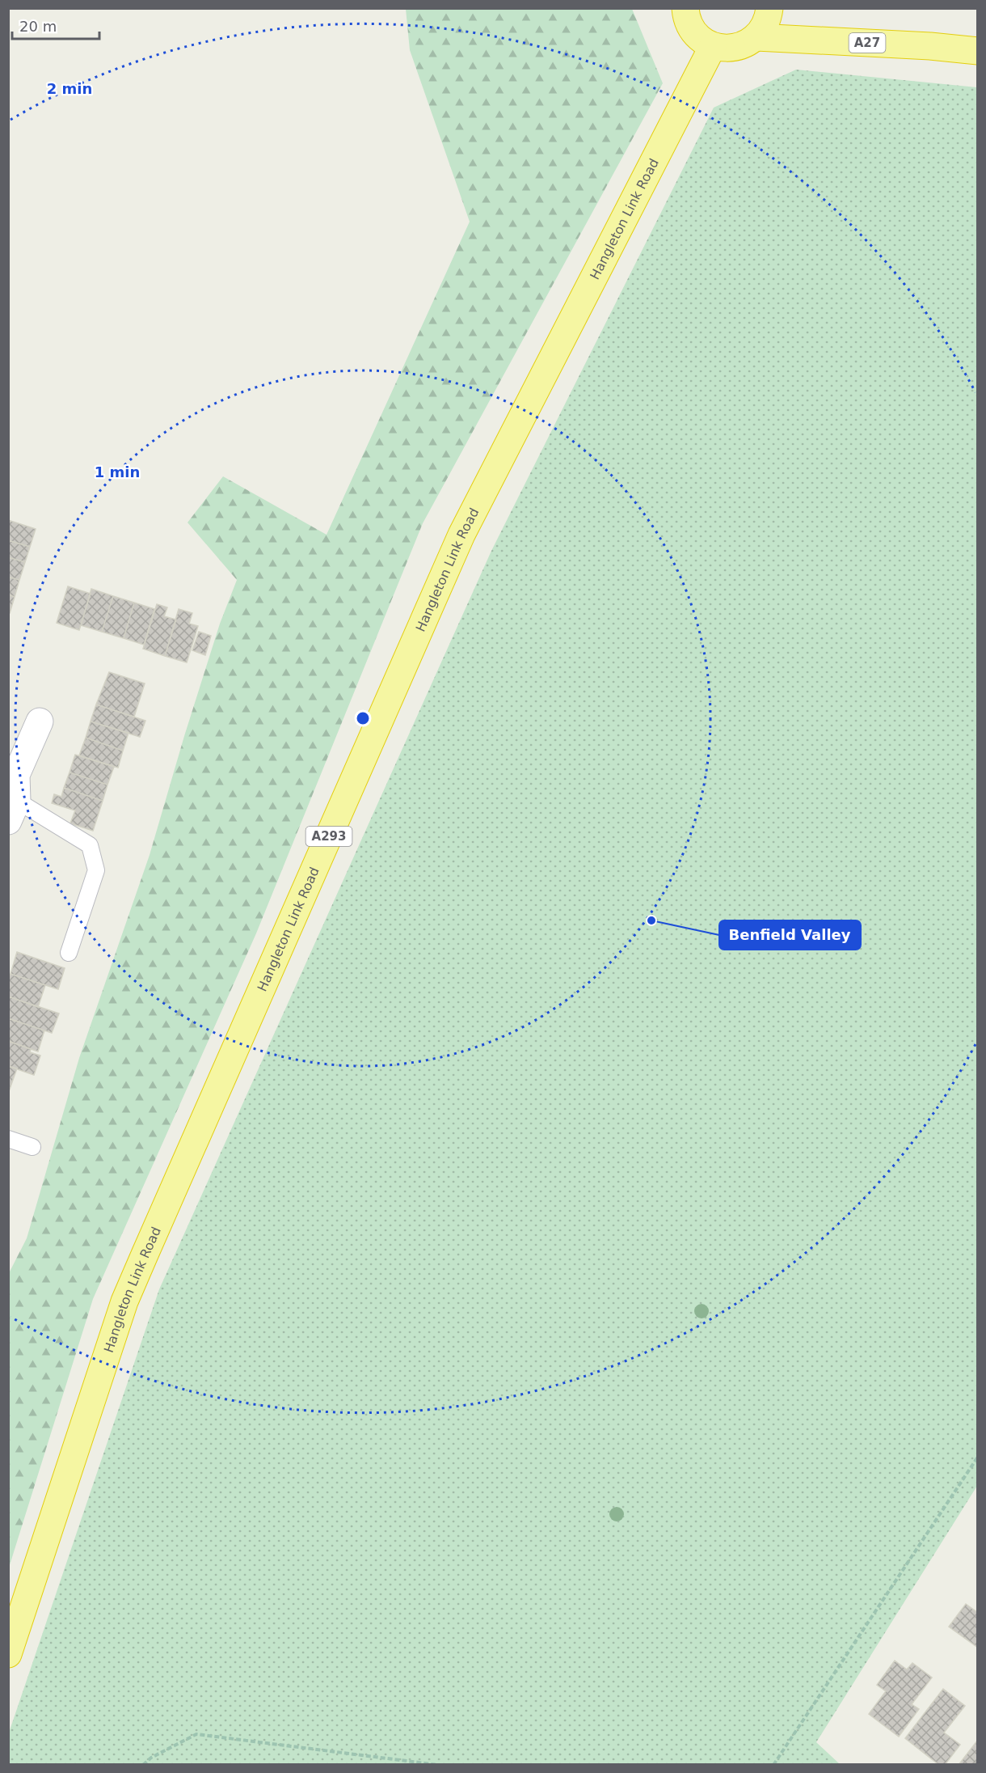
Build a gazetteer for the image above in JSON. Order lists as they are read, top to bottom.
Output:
{
  "streets": {
    "highway": ["A27", "Hangleton Link Road", "A293"]
  },
  "places": ["Benfield Valley"],
  "scale_bar": "20 m",
  "rings": ["2 min", "1 min"]
}
